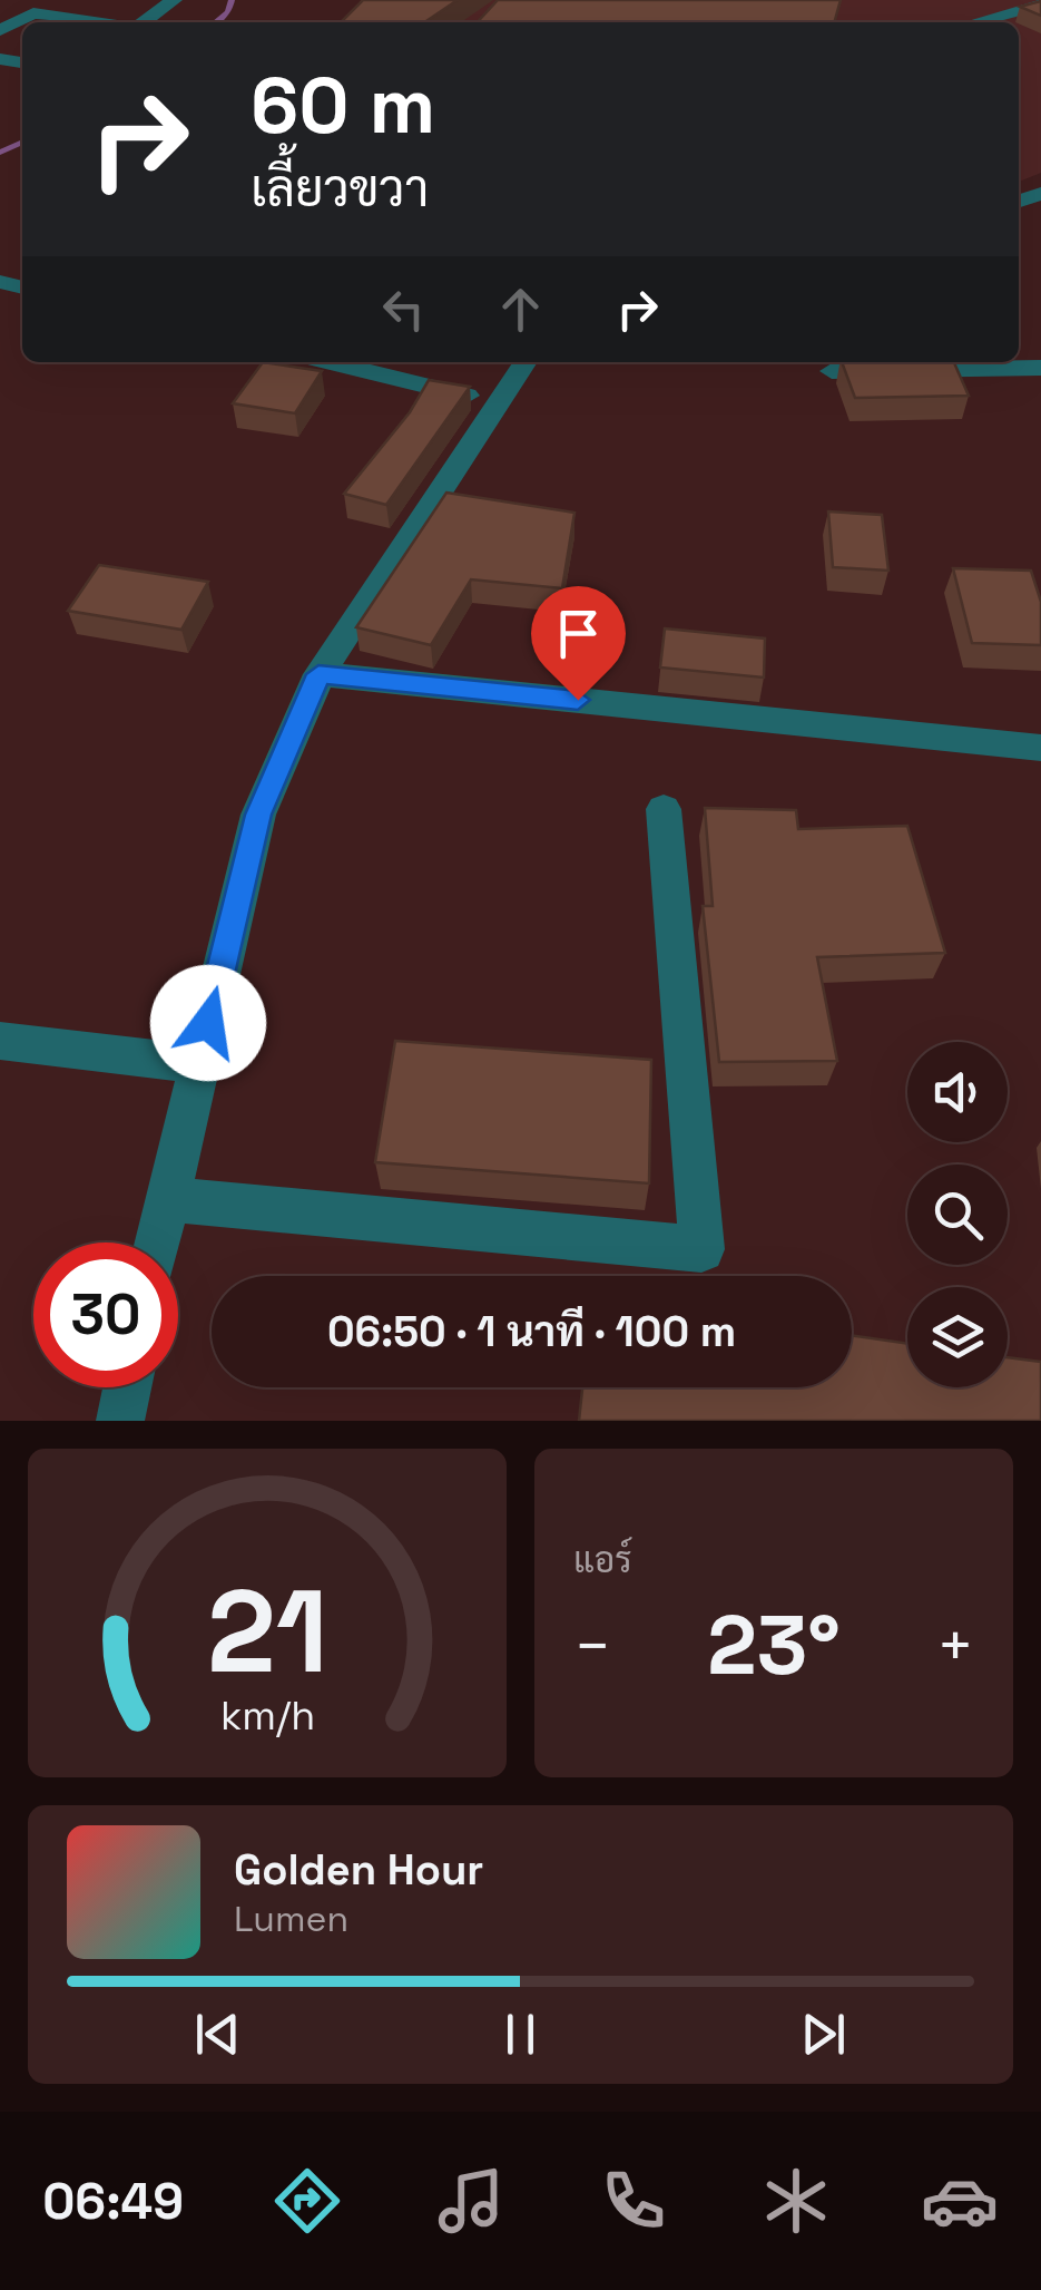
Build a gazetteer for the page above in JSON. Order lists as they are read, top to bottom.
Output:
{
  "page": {
    "turn": ["60 m", "เลี้ยวขวา"],
    "limit": "30",
    "trip": "06:50 · 1 นาที · 100 m",
    "tile": "แอร์",
    "heat": ["−", "23°", "+"],
    "song": ["Golden Hour", "Lumen"],
    "tabs": "06:49",
    "gauge": ["21", "km/h"]
  }
}
